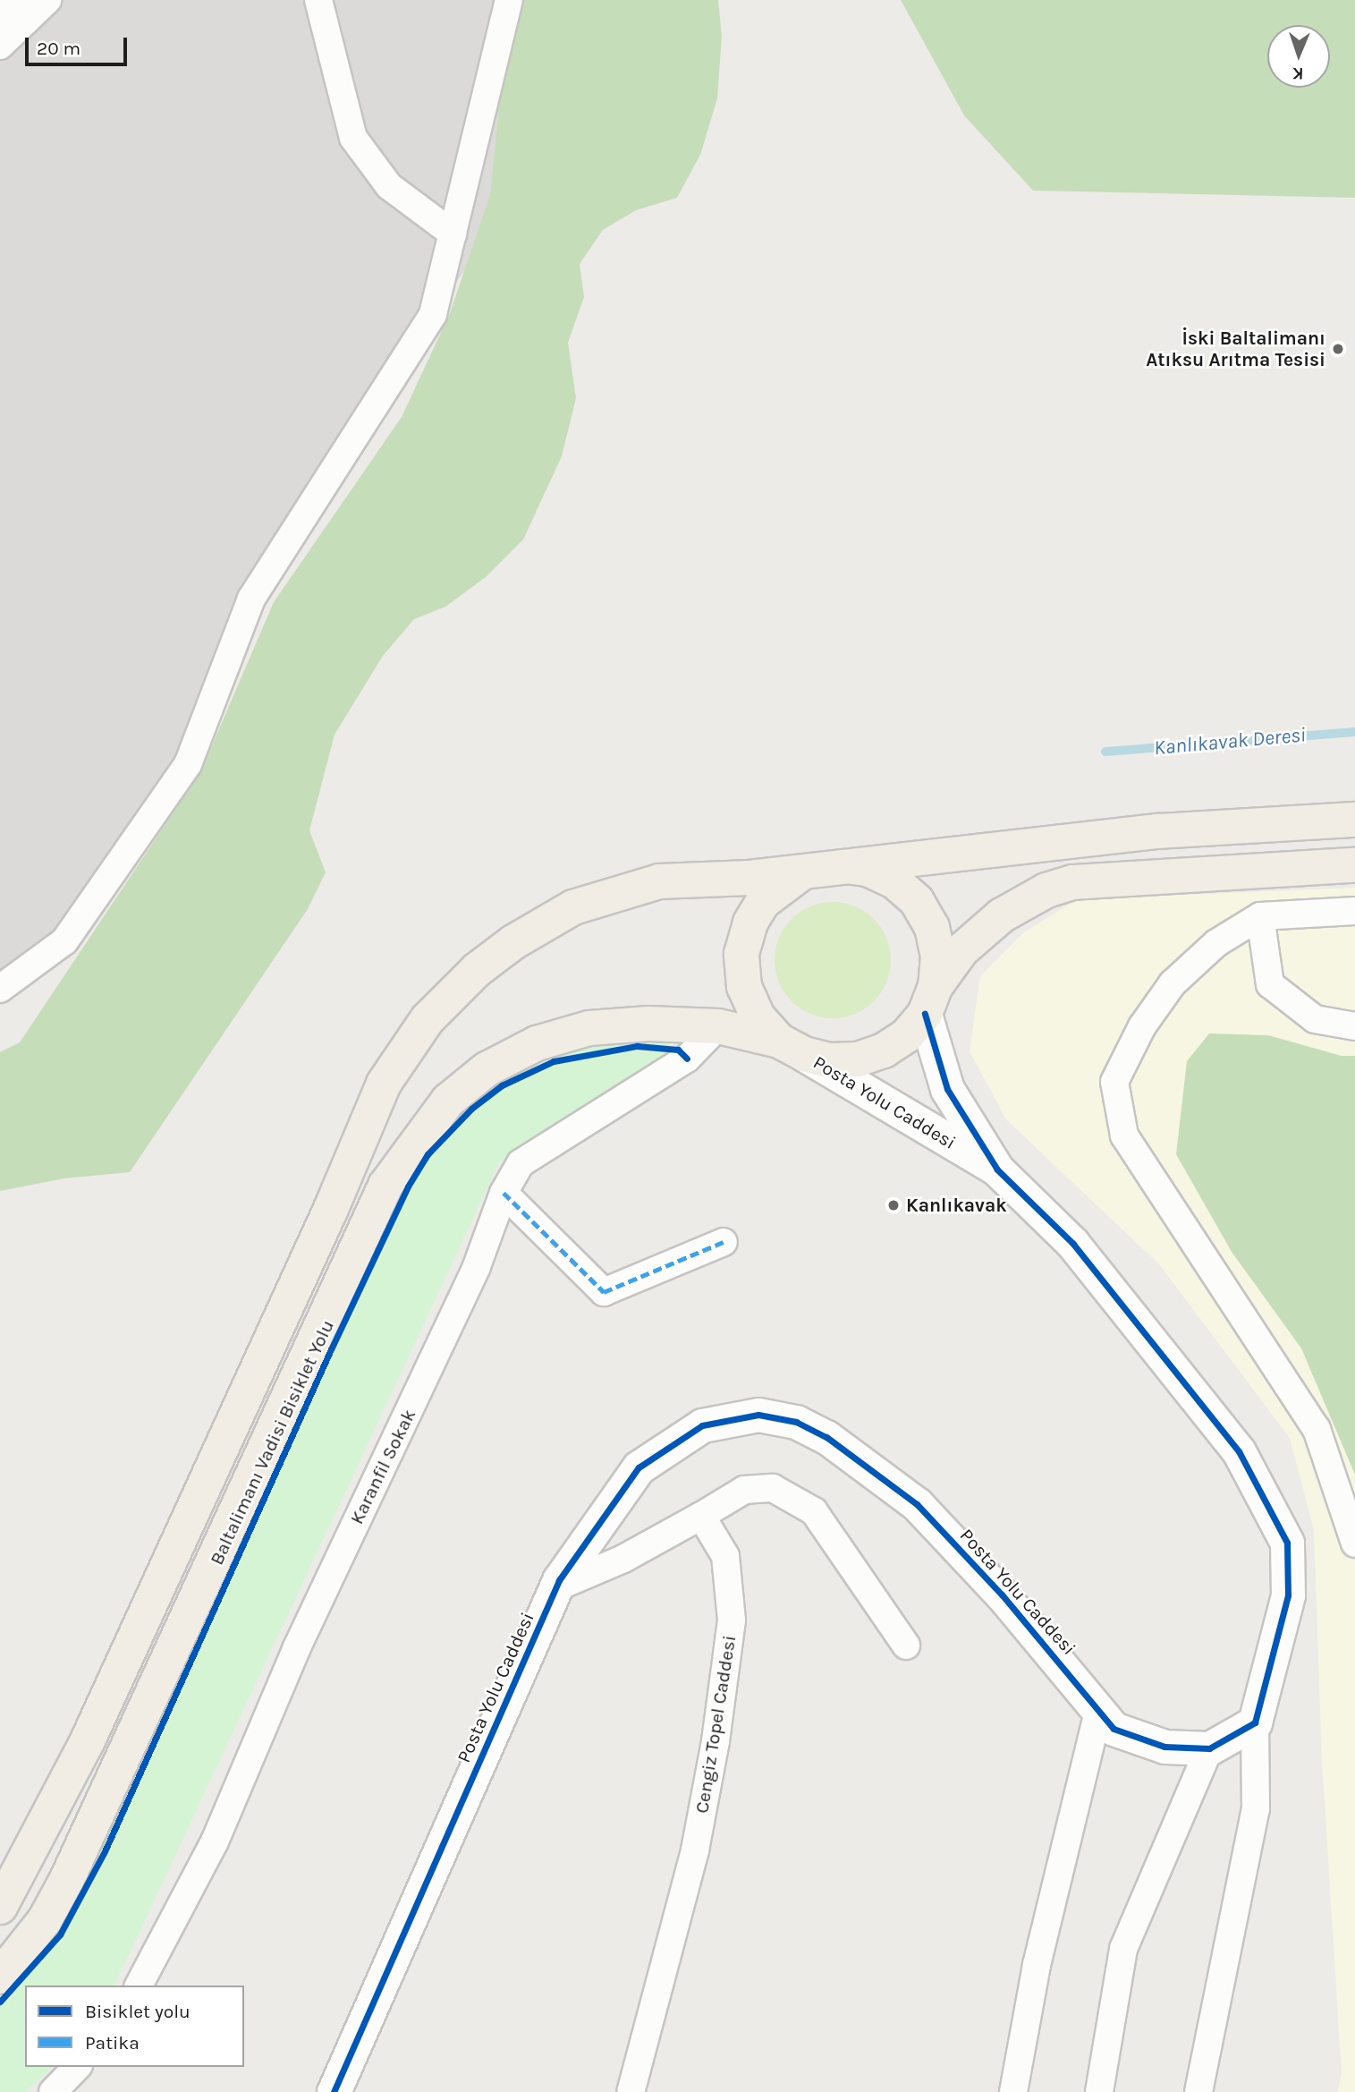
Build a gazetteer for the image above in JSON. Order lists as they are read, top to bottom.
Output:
{
  "streets": {
    "street": ["Posta Yolu Caddesi", "Karanfil Sokak", "Cengiz Topel Caddesi"],
    "cycle path": ["Baltalimanı Vadisi Bisiklet Yolu"]
  },
  "water": ["Kanlıkavak Deresi"],
  "places": ["İski Baltalimanı Atıksu Arıtma Tesisi", "Kanlıkavak"],
  "legend": ["Bisiklet yolu", "Patika"],
  "scale_bar": "20 m",
  "north": "bottom"
}
